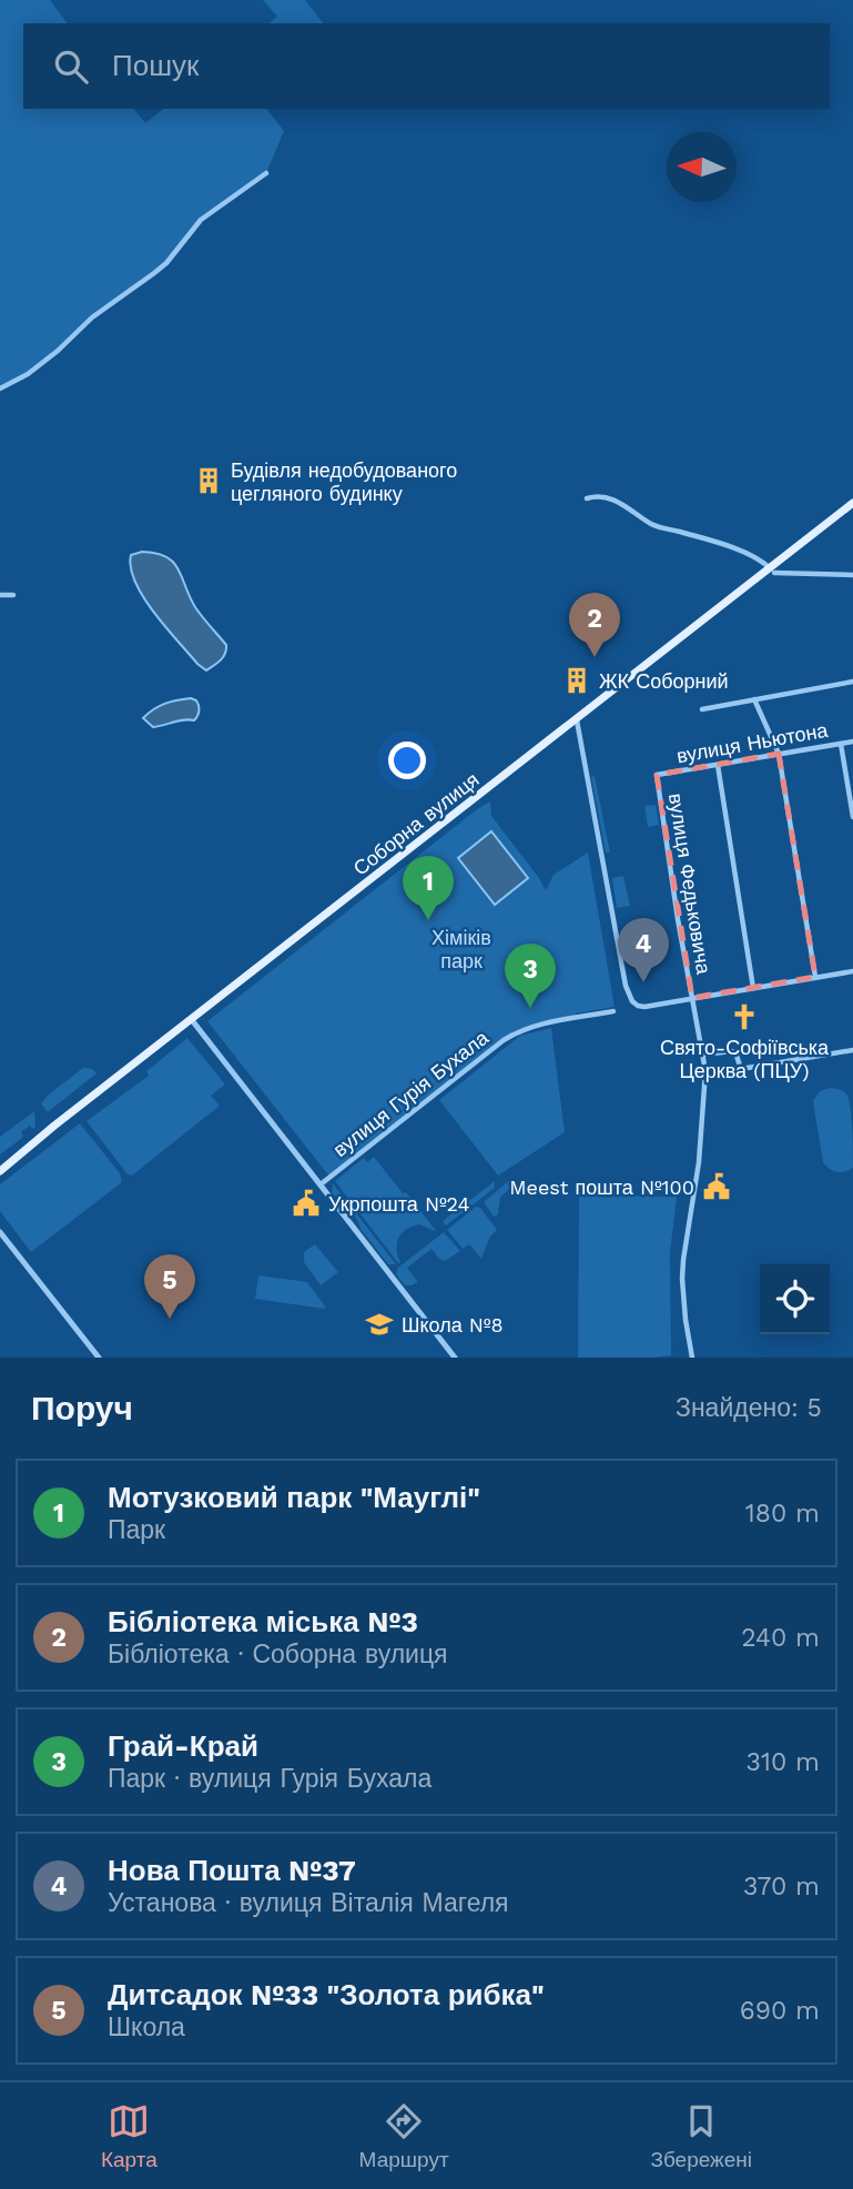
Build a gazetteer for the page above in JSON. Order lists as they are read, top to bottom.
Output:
{
  "streets": {
    "main road": ["Соборна вулиця"],
    "street": ["вулиця Ньютона", "вулиця Федьковича", "вулиця Гурія Бухала"]
  },
  "crossings": [
    ["вулиця Ньютона", "вулиця Федьковича"]
  ],
  "parks": ["Хіміків парк"],
  "places": {
    "building": ["Будівля недобудованого цегляного будинку", "ЖК Соборний"],
    "church": ["Свято-Софіївська Церква (ПЦУ)"],
    "public building": ["Meest пошта №100", "Укрпошта №24"],
    "school or university": ["Школа №8"]
  },
  "north": "left",
  "page": {
    "search": "Пошук",
    "pins": [
      "2",
      "1",
      "4",
      "3",
      "5"
    ],
    "heading": ["Поруч", "Знайдено: 5"],
    "list": [
      {
        "mark": "1",
        "name": "Мотузковий парк \"Мауглі\"",
        "note": "Парк",
        "value": "180 m"
      },
      {
        "mark": "2",
        "name": "Бібліотека міська №3",
        "note": "Бібліотека · Соборна вулиця",
        "value": "240 m"
      },
      {
        "mark": "3",
        "name": "Грай-Край",
        "note": "Парк · вулиця Гурія Бухала",
        "value": "310 m"
      },
      {
        "mark": "4",
        "name": "Нова Пошта №37",
        "note": "Установа · вулиця Віталія Магеля",
        "value": "370 m"
      },
      {
        "mark": "5",
        "name": "Дитсадок №33 \"Золота рибка\"",
        "note": "Школа",
        "value": "690 m"
      }
    ],
    "nav": ["Карта", "Маршрут", "Збережені"]
  }
}
